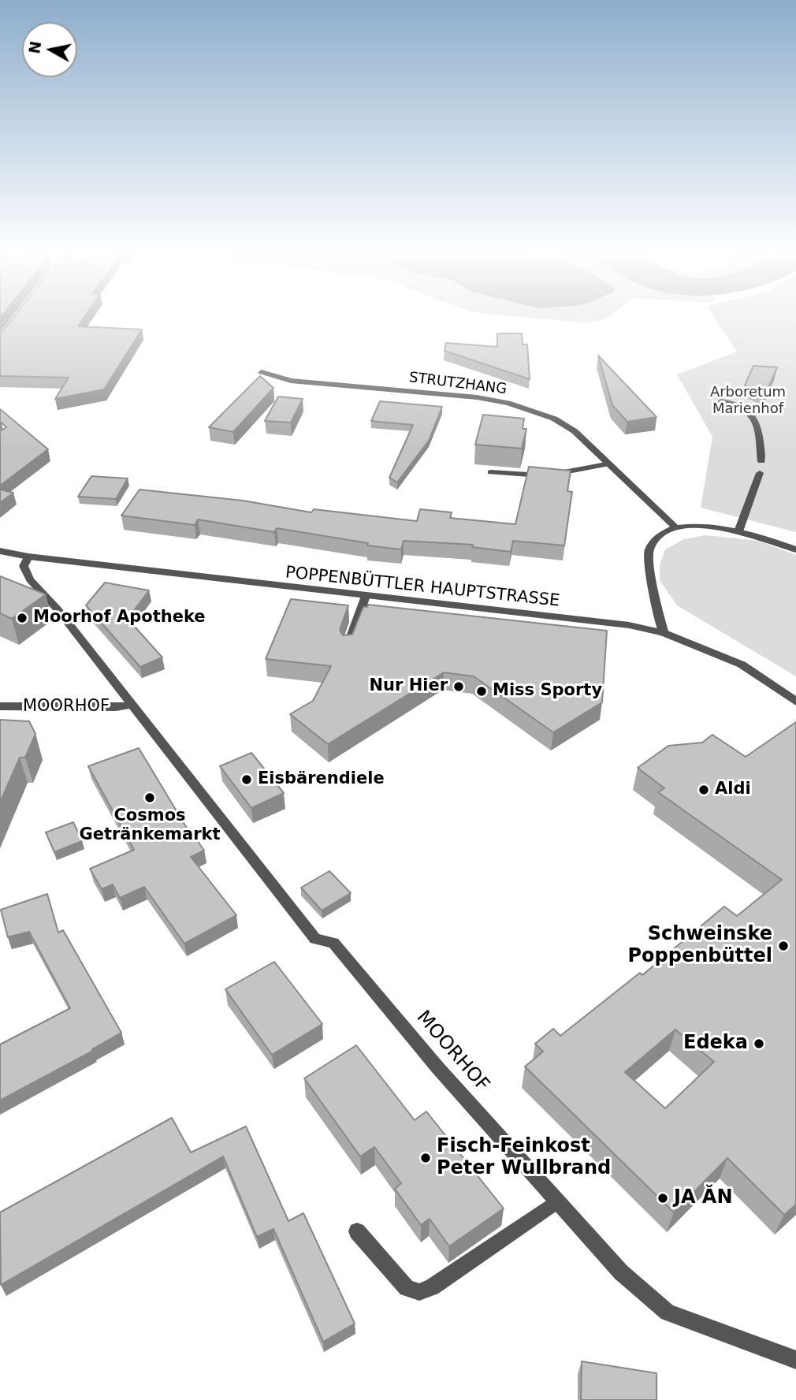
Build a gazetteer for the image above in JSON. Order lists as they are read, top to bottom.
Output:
{
  "streets": {
    "street": ["STRUTZHANG", "POPPENBÜTTLER HAUPTSTRASSE", "MOORHOF"]
  },
  "crossings": [
    ["POPPENBÜTTLER HAUPTSTRASSE", "MOORHOF"]
  ],
  "parks": ["Arboretum Marienhof"],
  "places": [
    "Moorhof Apotheke",
    "Nur Hier",
    "Miss Sporty",
    "Eisbärendiele",
    "Aldi",
    "Cosmos Getränkemarkt",
    "Schweinske Poppenbüttel",
    "Edeka",
    "Fisch-Feinkost Peter Wullbrand",
    "JA ĂN"
  ],
  "north": "left"
}
